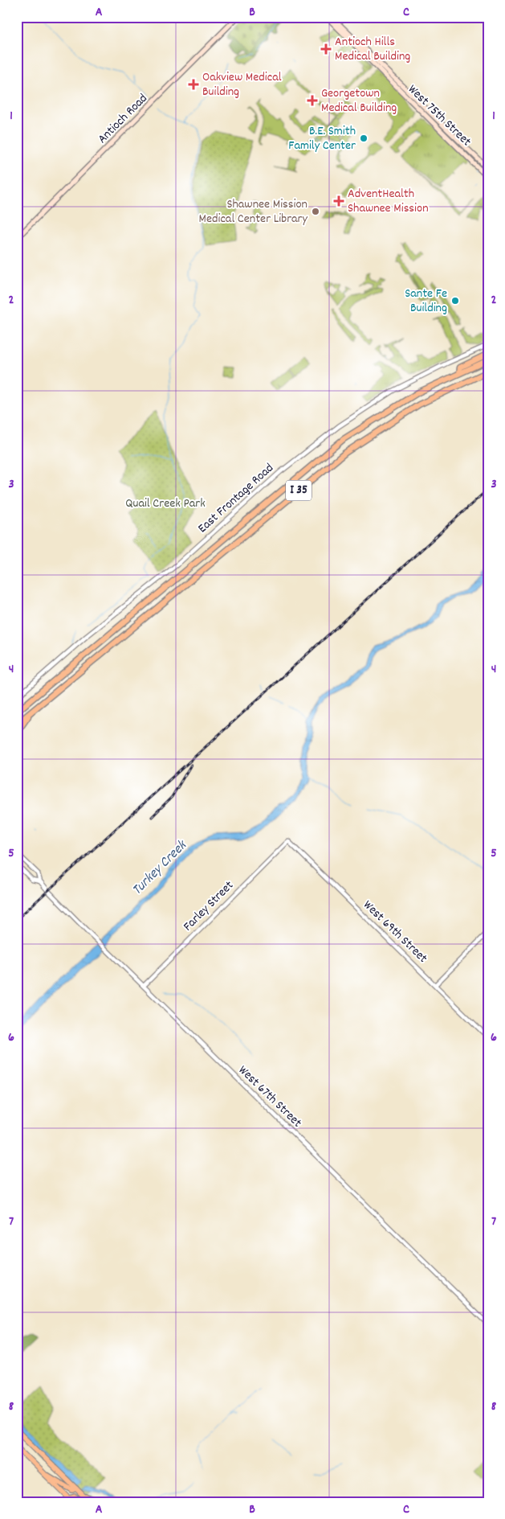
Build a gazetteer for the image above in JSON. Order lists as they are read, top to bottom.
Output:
{
  "streets": {
    "highway": ["I 35"],
    "main road": ["West 75th Street", "Antioch Road"],
    "street": [
      "East Frontage Road",
      "Farley Street",
      "West 69th Street",
      "West 67th Street"
    ]
  },
  "crossings": [
    ["Farley Street", "West 69th Street"],
    ["Farley Street", "West 67th Street"]
  ],
  "water": ["Turkey Creek"],
  "parks": ["Quail Creek Park"],
  "places": {
    "health": [
      "Antioch Hills Medical Building",
      "Oakview Medical Building",
      "Georgetown Medical Building",
      "AdventHealth Shawnee Mission"
    ],
    "other": ["B.E. Smith Family Center", "Shawnee Mission Medical Center Library", "Sante Fe Building"]
  },
  "grid": {
    "columns": ["A", "B", "C"],
    "rows": [
      "1",
      "2",
      "3",
      "4",
      "5",
      "6",
      "7",
      "8"
    ]
  }
}
